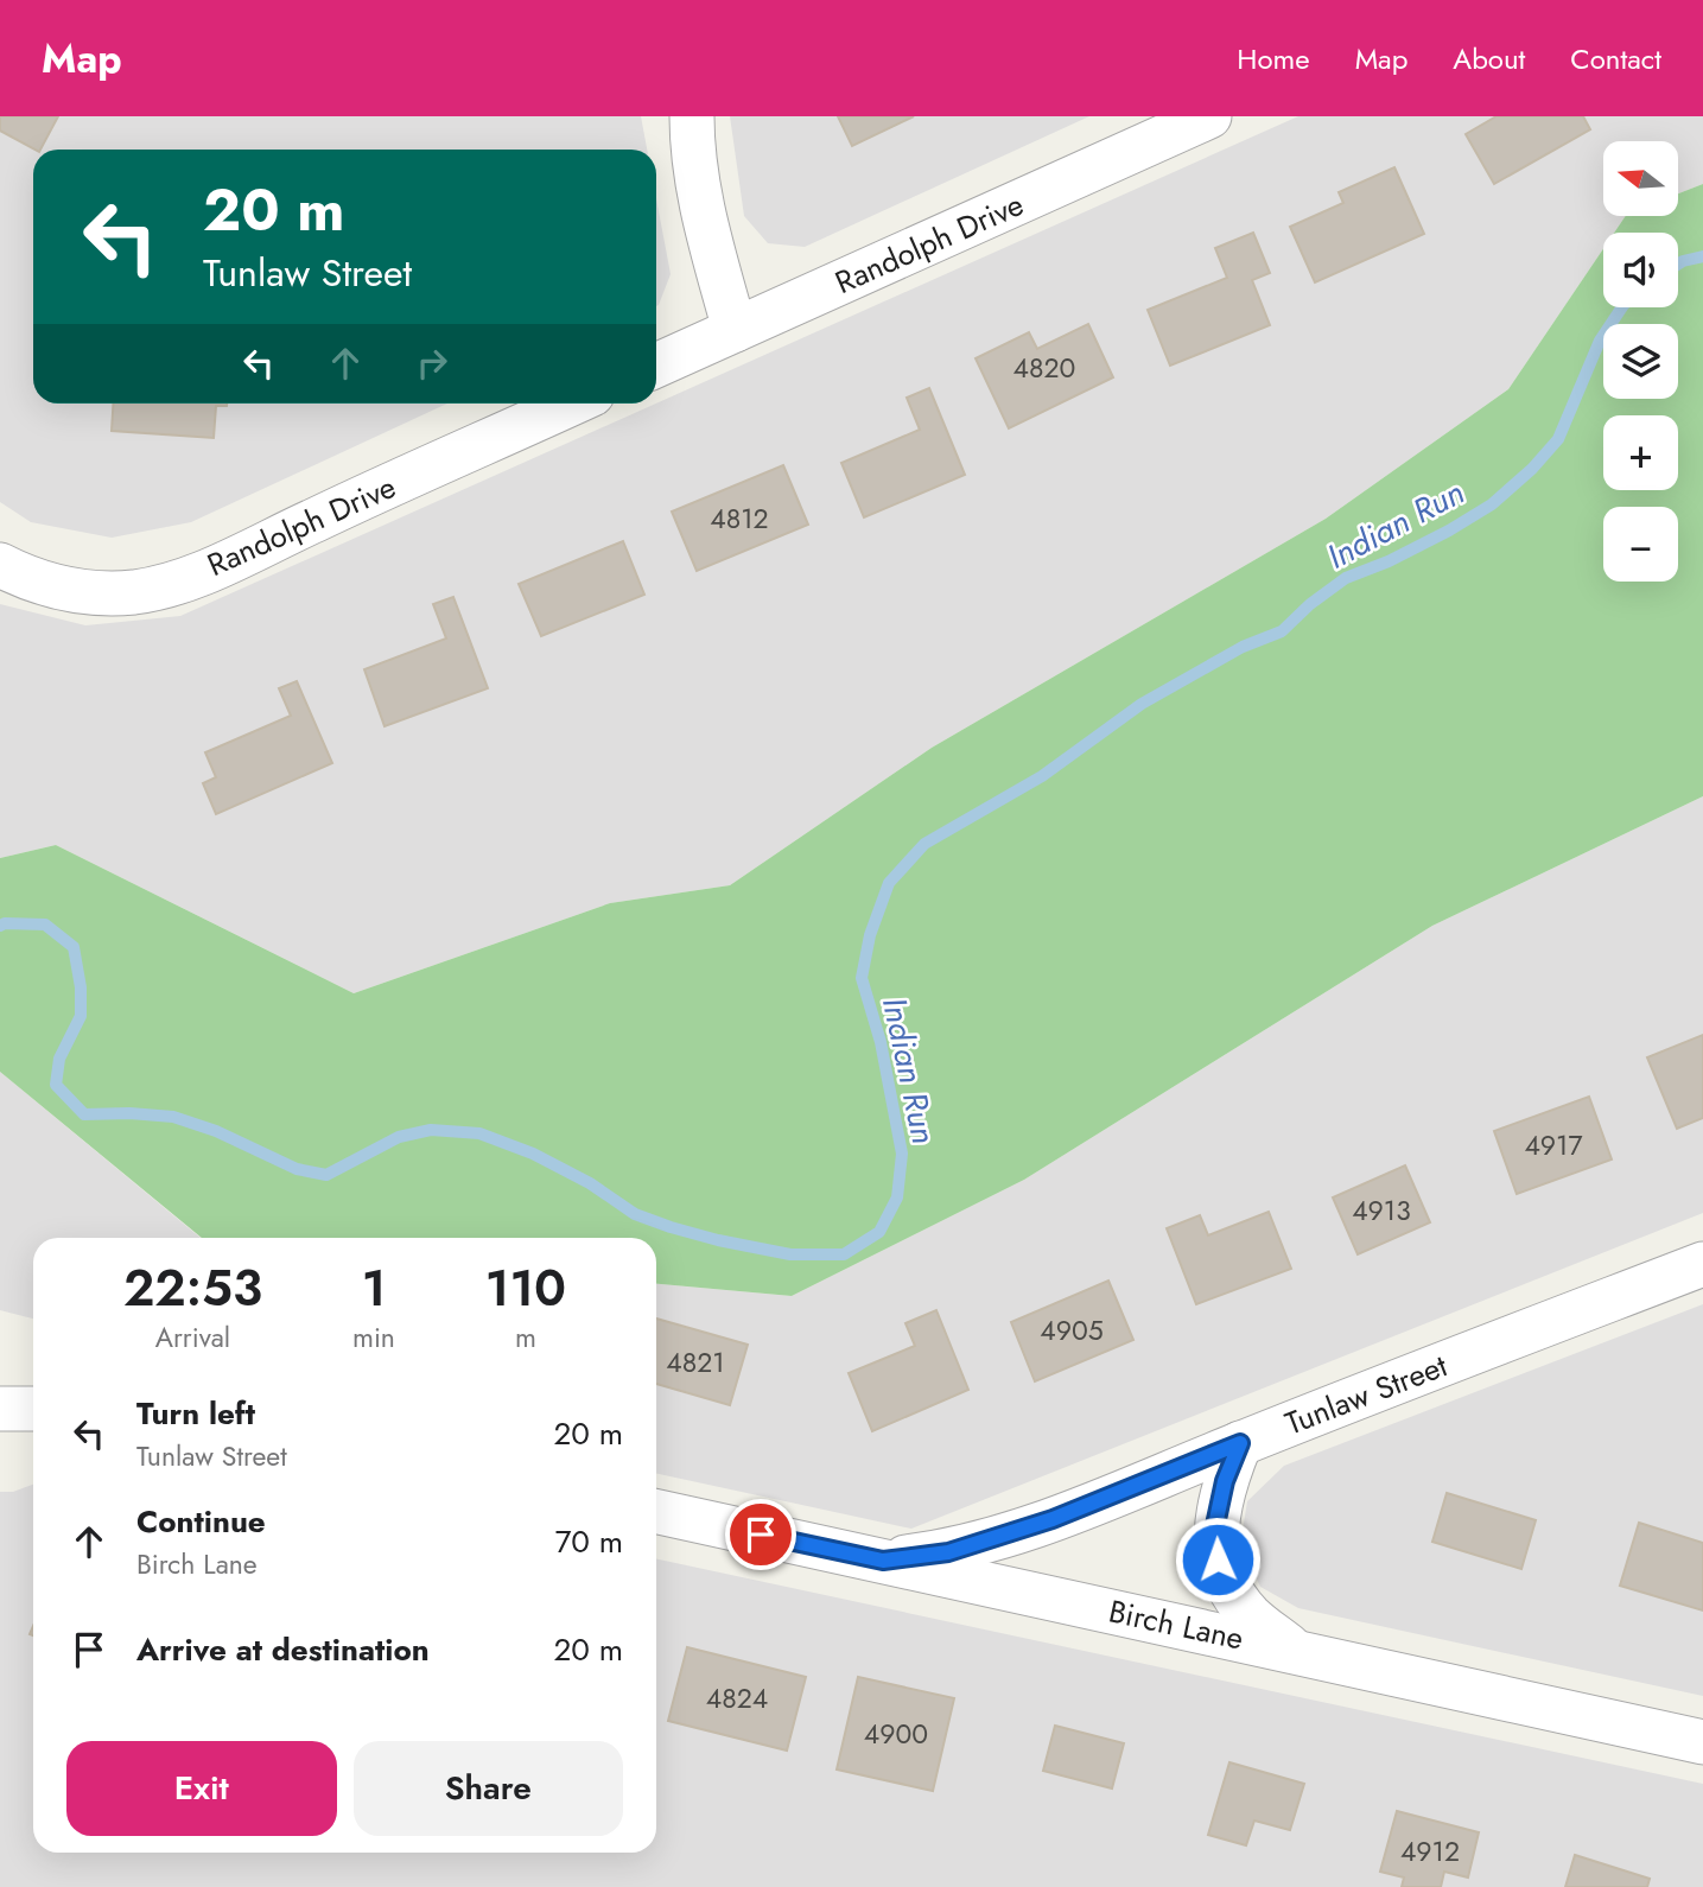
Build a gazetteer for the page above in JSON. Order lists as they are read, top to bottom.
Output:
{
  "streets": {
    "street": ["Randolph Drive", "Tunlaw Street", "Birch Lane"]
  },
  "crossings": [
    ["Tunlaw Street", "Birch Lane"]
  ],
  "water": ["Indian Run"],
  "house_numbers": [
    "4820",
    "4812",
    "4917",
    "4913",
    "4905",
    "4821",
    "4824",
    "4900",
    "4912"
  ],
  "north": "left",
  "page": {
    "header": "Map",
    "nav": [
      "Home",
      "Map",
      "About",
      "Contact"
    ],
    "map_buttons": ["+", "−"],
    "turn": ["20 m", "Tunlaw Street"],
    "eta": [
      "22:53",
      "Arrival",
      "1",
      "min",
      "110",
      "m"
    ],
    "list": [
      {
        "name": "Turn left",
        "note": "Tunlaw Street",
        "value": "20 m"
      },
      {
        "name": "Continue",
        "note": "Birch Lane",
        "value": "70 m"
      },
      {
        "name": "Arrive at destination",
        "value": "20 m"
      }
    ],
    "buttons": ["Exit", "Share"]
  }
}
